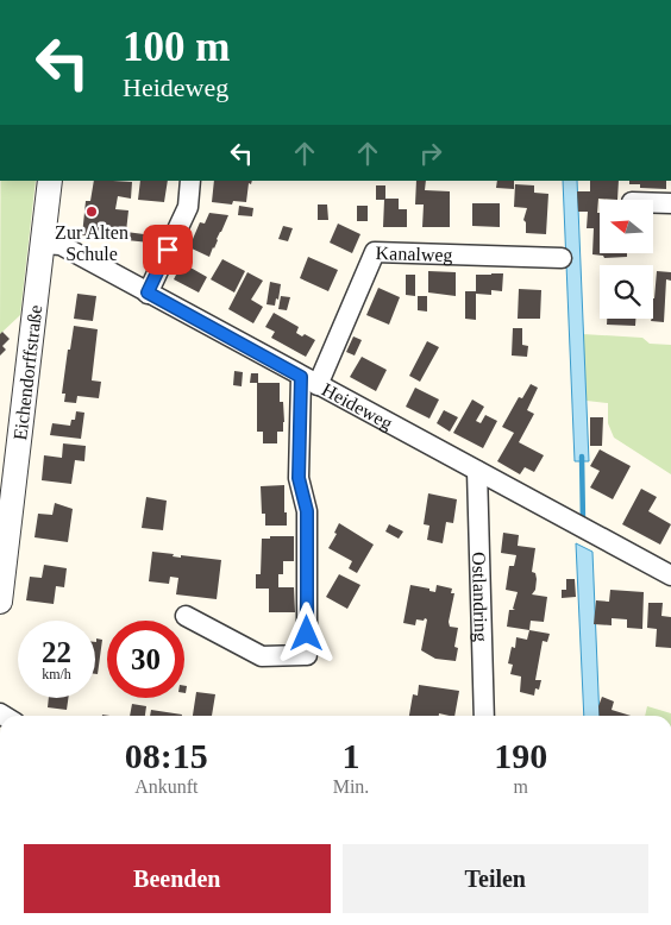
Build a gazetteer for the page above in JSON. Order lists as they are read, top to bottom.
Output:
{
  "streets": {
    "street": [
      "Kanalweg",
      "Eichendorffstraße",
      "Heideweg",
      "Ostlandring"
    ]
  },
  "crossings": [
    ["Kanalweg", "Heideweg"],
    ["Eichendorffstraße", "Heideweg"],
    ["Heideweg", "Ostlandring"]
  ],
  "places": ["Zur Alten Schule"],
  "north": "left",
  "page": {
    "turn": ["100 m", "Heideweg"],
    "speed": "22 km/h",
    "limit": "30",
    "eta": [
      "08:15",
      "Ankunft",
      "1",
      "Min.",
      "190",
      "m"
    ],
    "buttons": ["Beenden", "Teilen"]
  }
}
